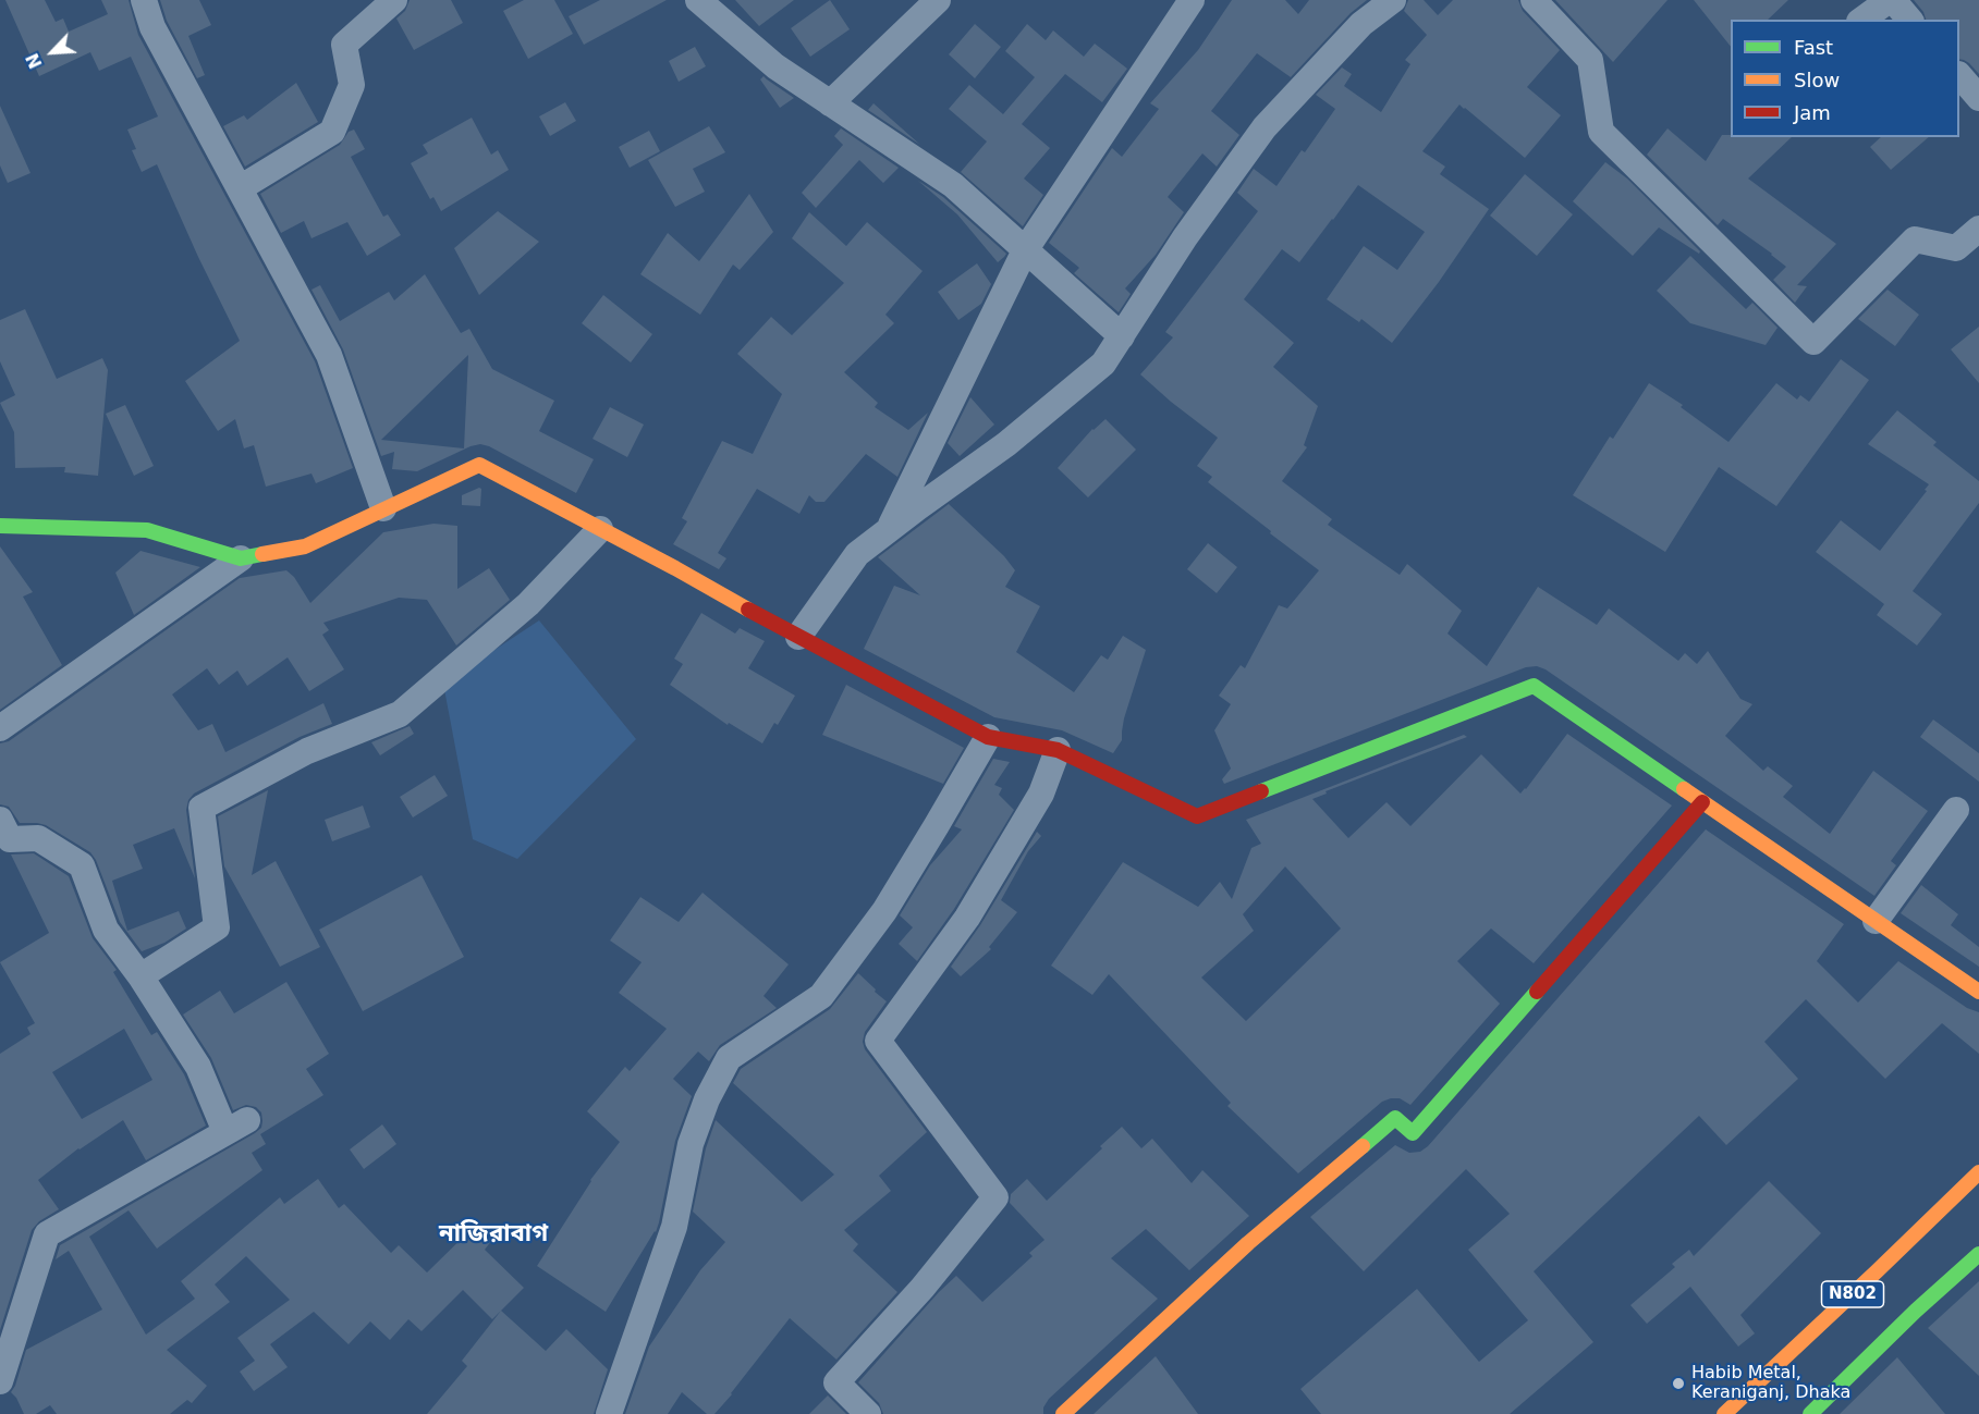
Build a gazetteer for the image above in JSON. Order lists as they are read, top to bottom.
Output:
{
  "streets": {
    "main road": ["N802"]
  },
  "districts": ["নাজিরাবাগ"],
  "places": ["Habib Metal, Keraniganj, Dhaka"],
  "legend": ["Fast", "Slow", "Jam"],
  "north": "bottom left"
}
